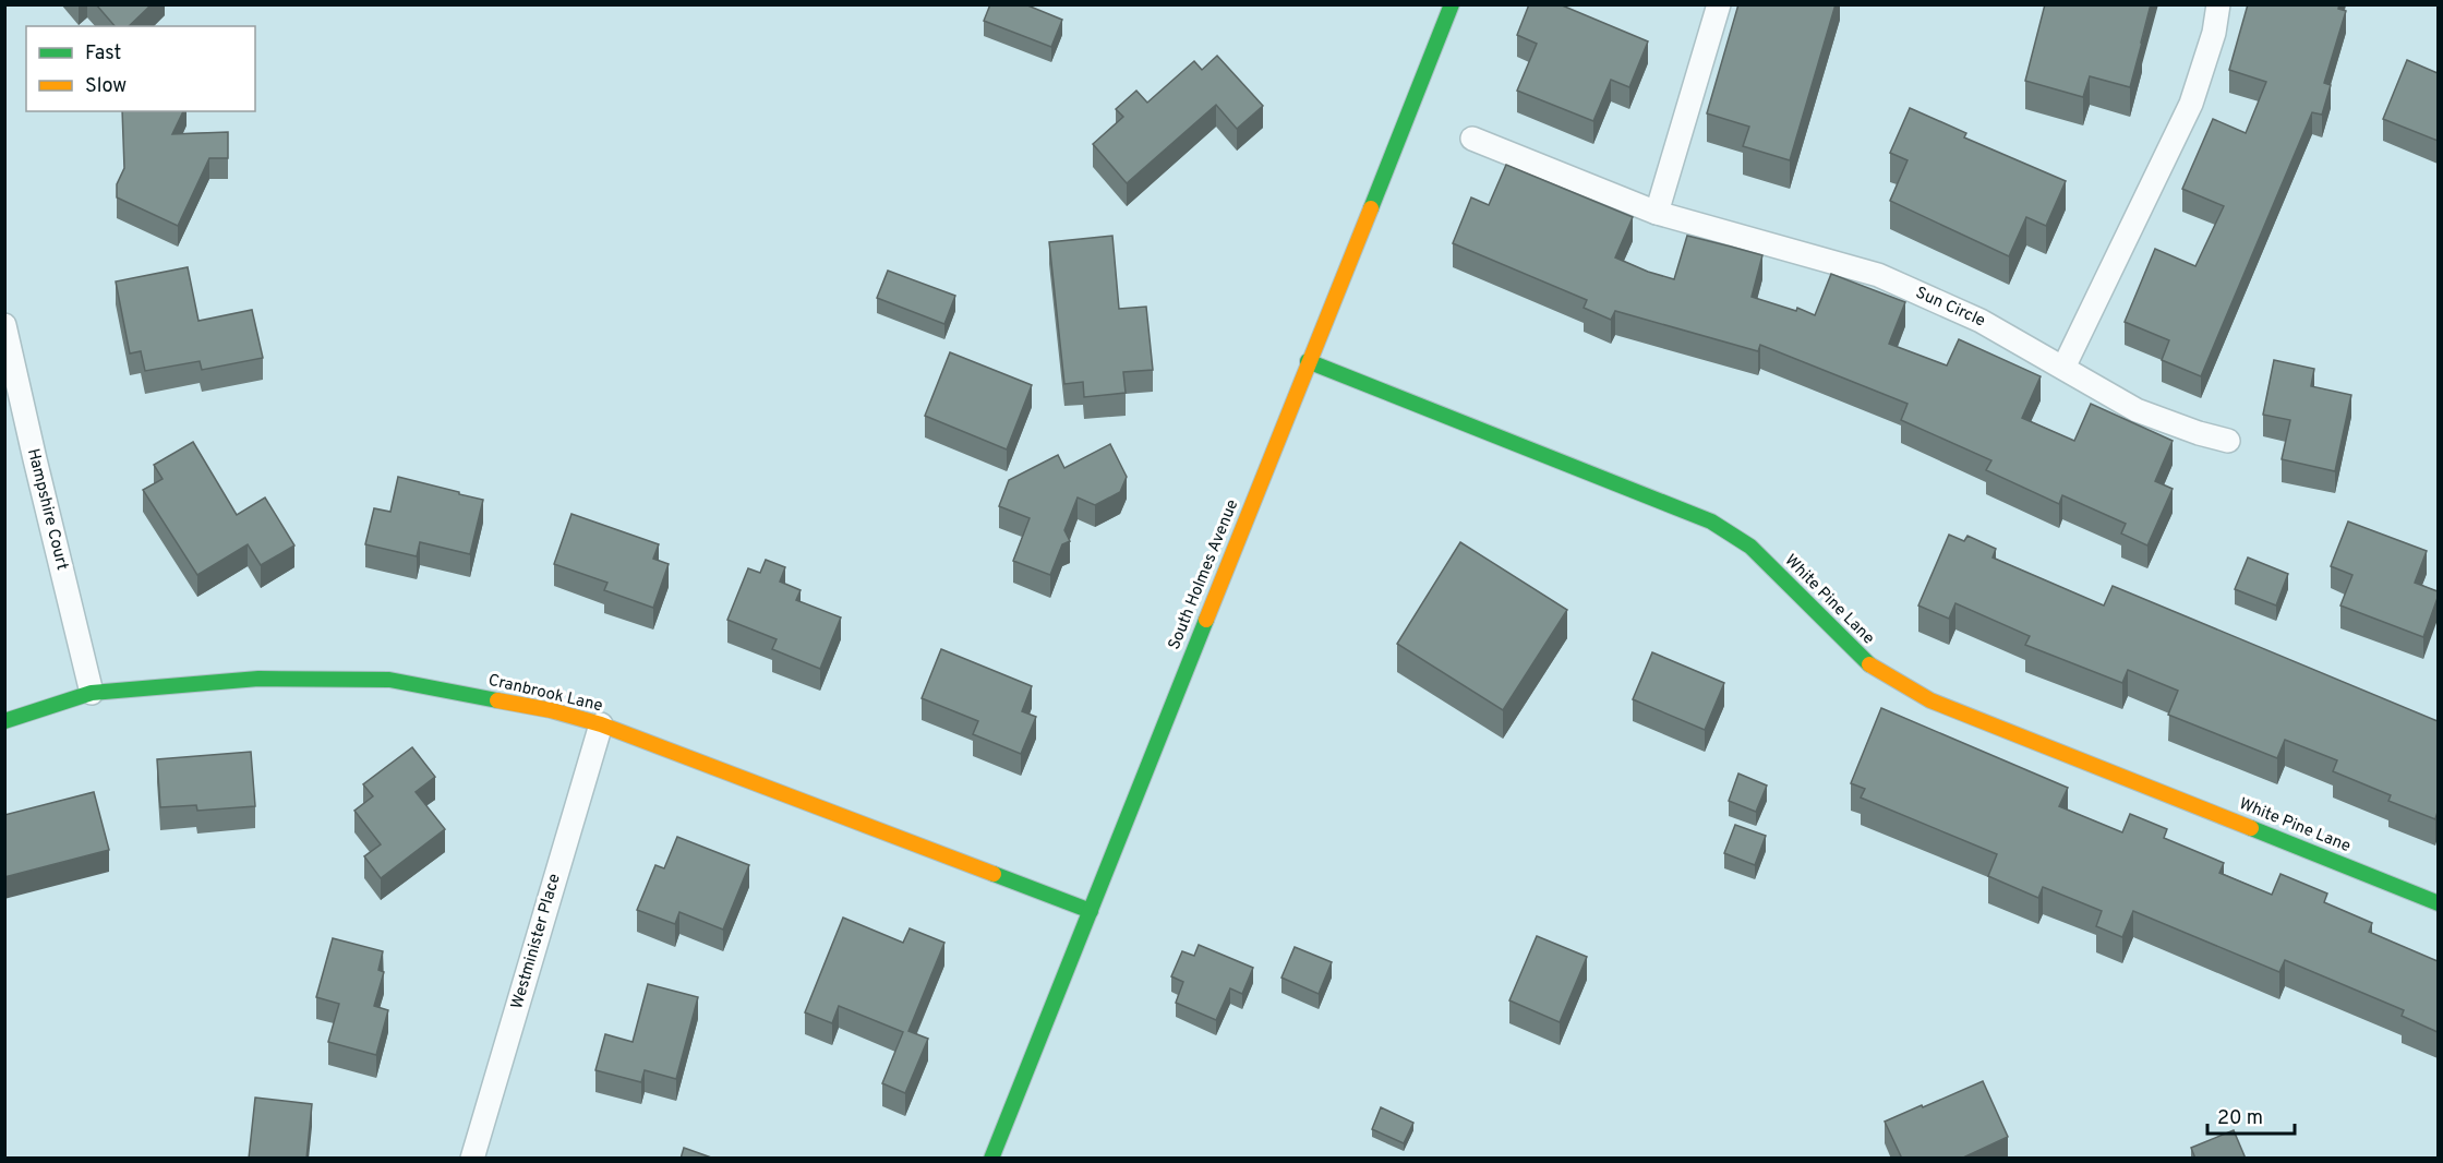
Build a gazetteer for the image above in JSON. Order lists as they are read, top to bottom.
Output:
{
  "streets": {
    "street": [
      "Sun Circle",
      "Hampshire Court",
      "South Holmes Avenue",
      "White Pine Lane",
      "Cranbrook Lane",
      "Westminister Place"
    ]
  },
  "crossings": [
    ["Hampshire Court", "Cranbrook Lane"],
    ["South Holmes Avenue", "White Pine Lane"],
    ["South Holmes Avenue", "Cranbrook Lane"],
    ["Cranbrook Lane", "Westminister Place"]
  ],
  "legend": ["Fast", "Slow"],
  "scale_bar": "20 m"
}
